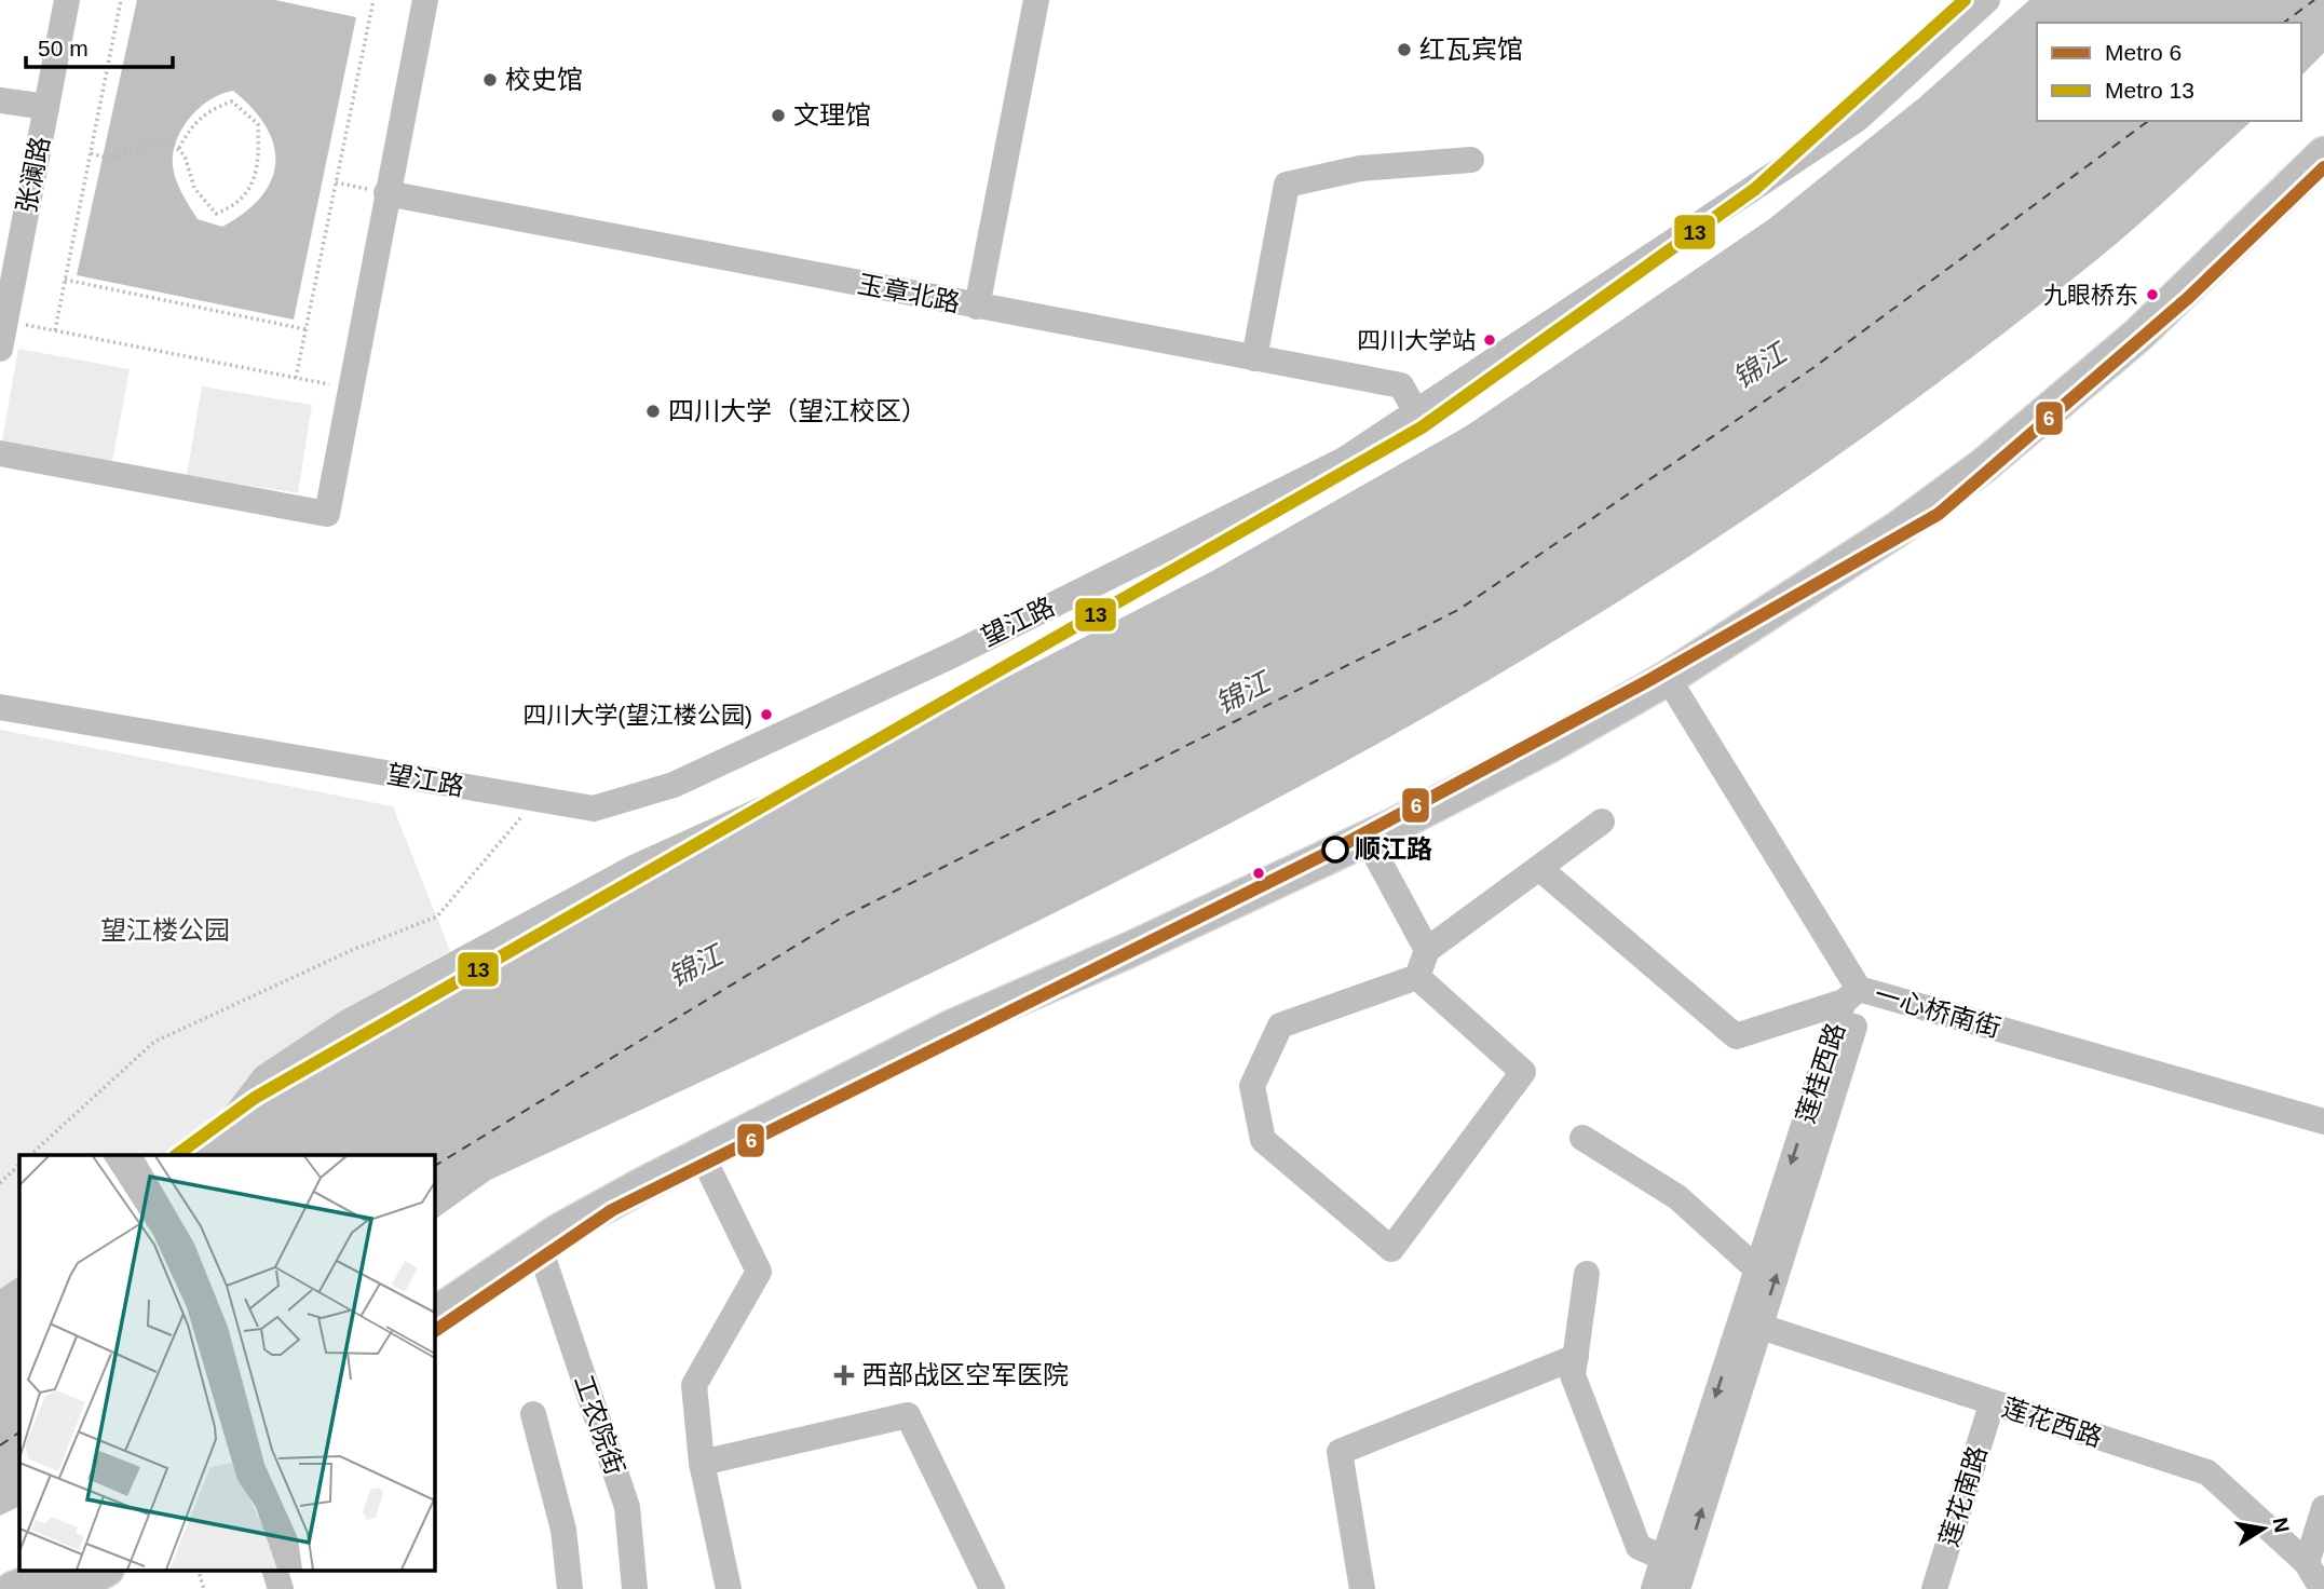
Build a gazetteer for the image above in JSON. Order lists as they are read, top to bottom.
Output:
{
  "streets": {
    "street": [
      "张澜路",
      "玉章北路",
      "望江路",
      "一心桥南街",
      "莲桂西路",
      "莲花西路",
      "工农院街",
      "莲花南路"
    ]
  },
  "crossings": [
    ["玉章北路", "望江路"],
    ["一心桥南街", "莲桂西路"],
    ["莲桂西路", "莲花西路"],
    ["莲花西路", "莲花南路"]
  ],
  "water": ["锦江"],
  "parks": ["望江楼公园"],
  "places": {
    "other": [
      "红瓦宾馆",
      "校史馆",
      "文理馆",
      "九眼桥东",
      "四川大学站",
      "四川大学（望江校区）",
      "四川大学(望江楼公园)",
      "顺江路"
    ],
    "health": ["西部战区空军医院"]
  },
  "lines": ["metro line 13", "metro line 6"],
  "legend": ["Metro 6", "Metro 13"],
  "scale_bar": "50 m",
  "north": "right"
}
